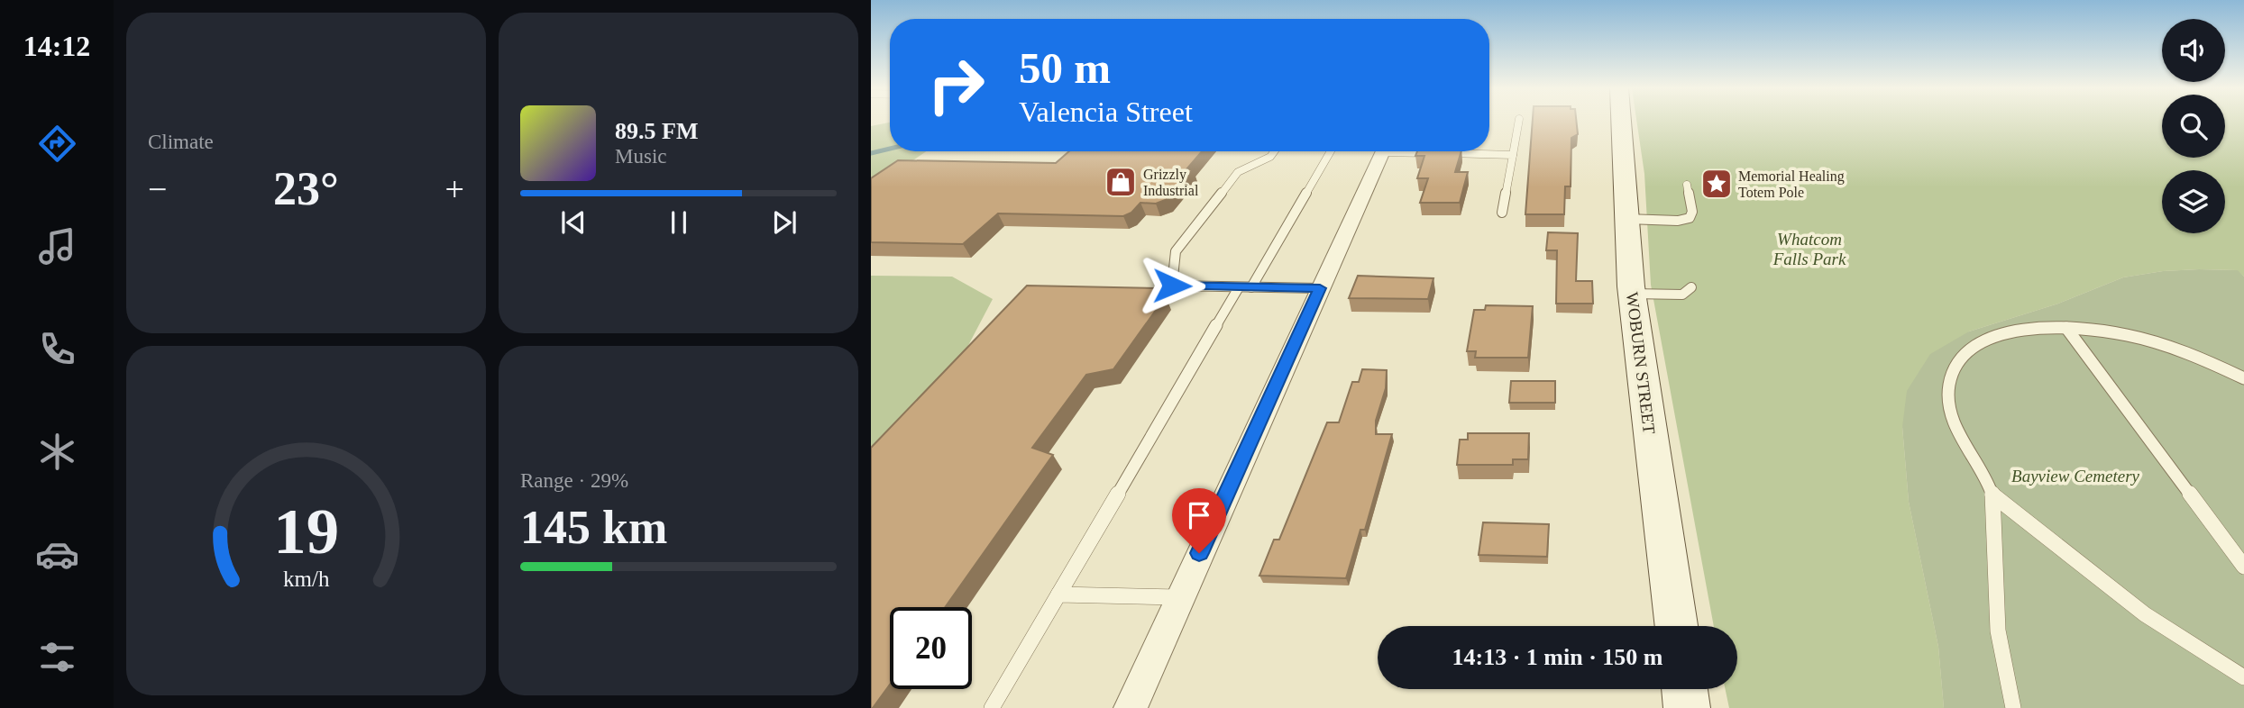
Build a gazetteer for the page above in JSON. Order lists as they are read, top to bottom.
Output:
{
  "streets": {
    "street": ["WOBURN STREET"]
  },
  "parks": ["Whatcom Falls Park", "Bayview Cemetery"],
  "places": {
    "shop": ["Grizzly Industrial"],
    "place": ["Memorial Healing Totem Pole"]
  },
  "page": {
    "tabs": "14:12",
    "tile": [
      "Climate",
      ["Range · 29%", "145 km"]
    ],
    "turn": ["50 m", "Valencia Street"],
    "song": ["89.5 FM", "Music"],
    "heat": ["−", "23°", "+"],
    "limit": "20",
    "trip": "14:13 · 1 min · 150 m",
    "gauge": ["19", "km/h"]
  }
}
